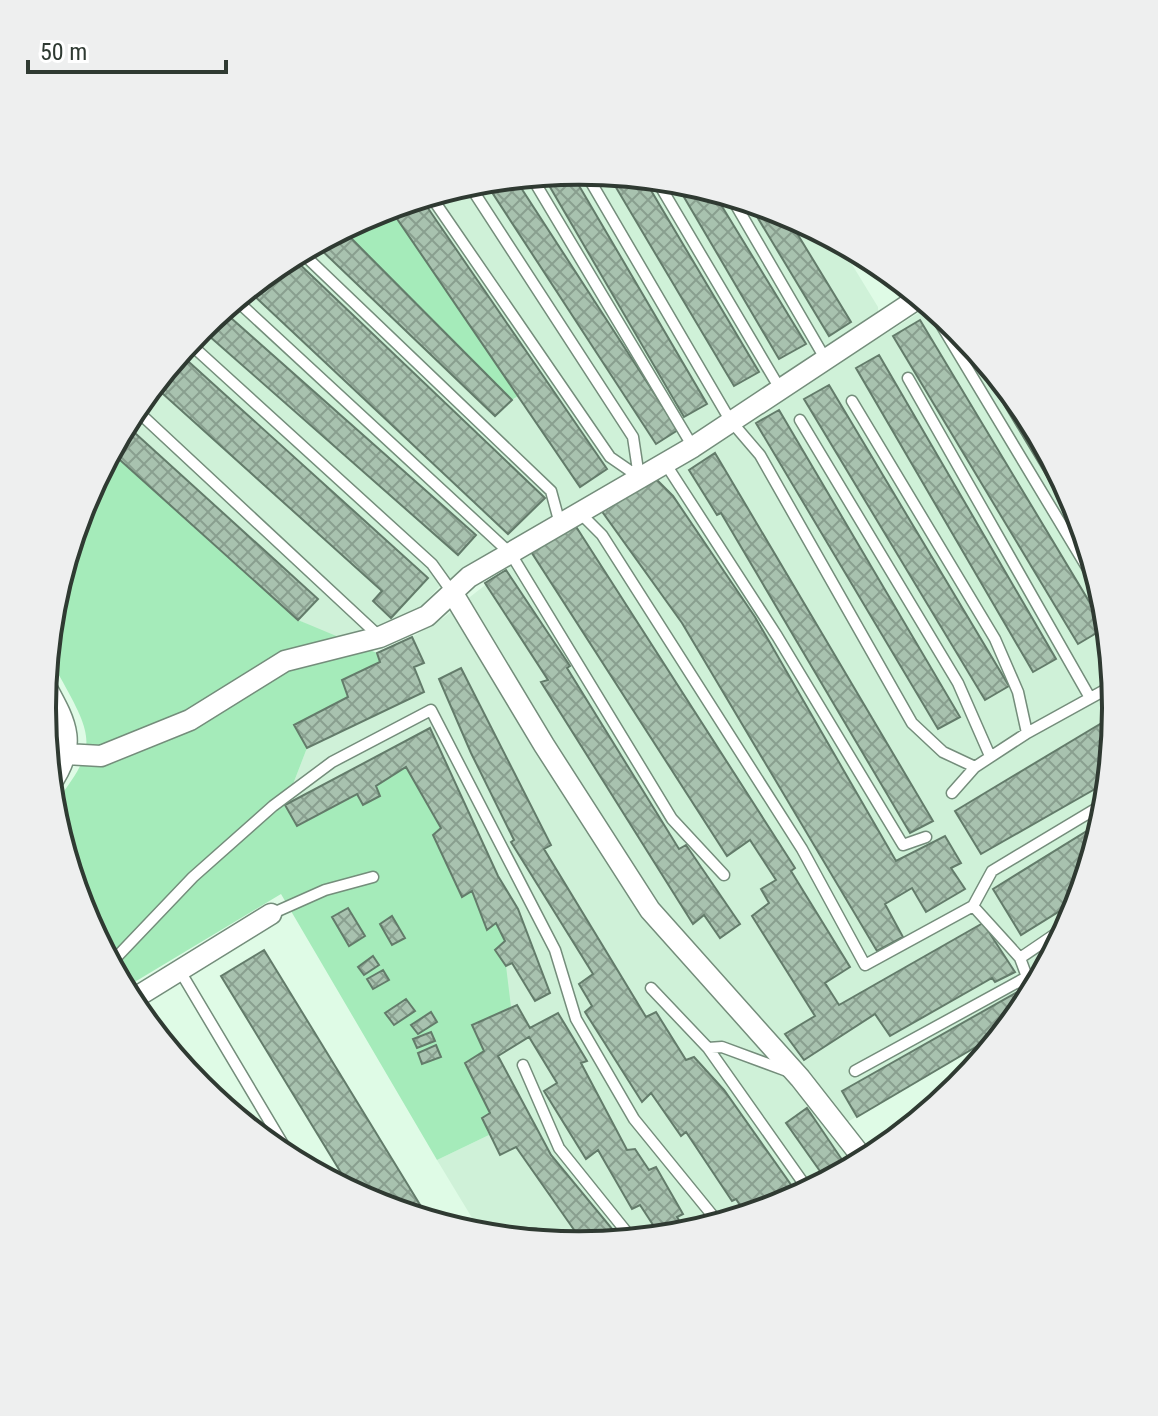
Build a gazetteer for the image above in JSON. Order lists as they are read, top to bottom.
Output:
{
  "scale_bar": "50 m"
}
